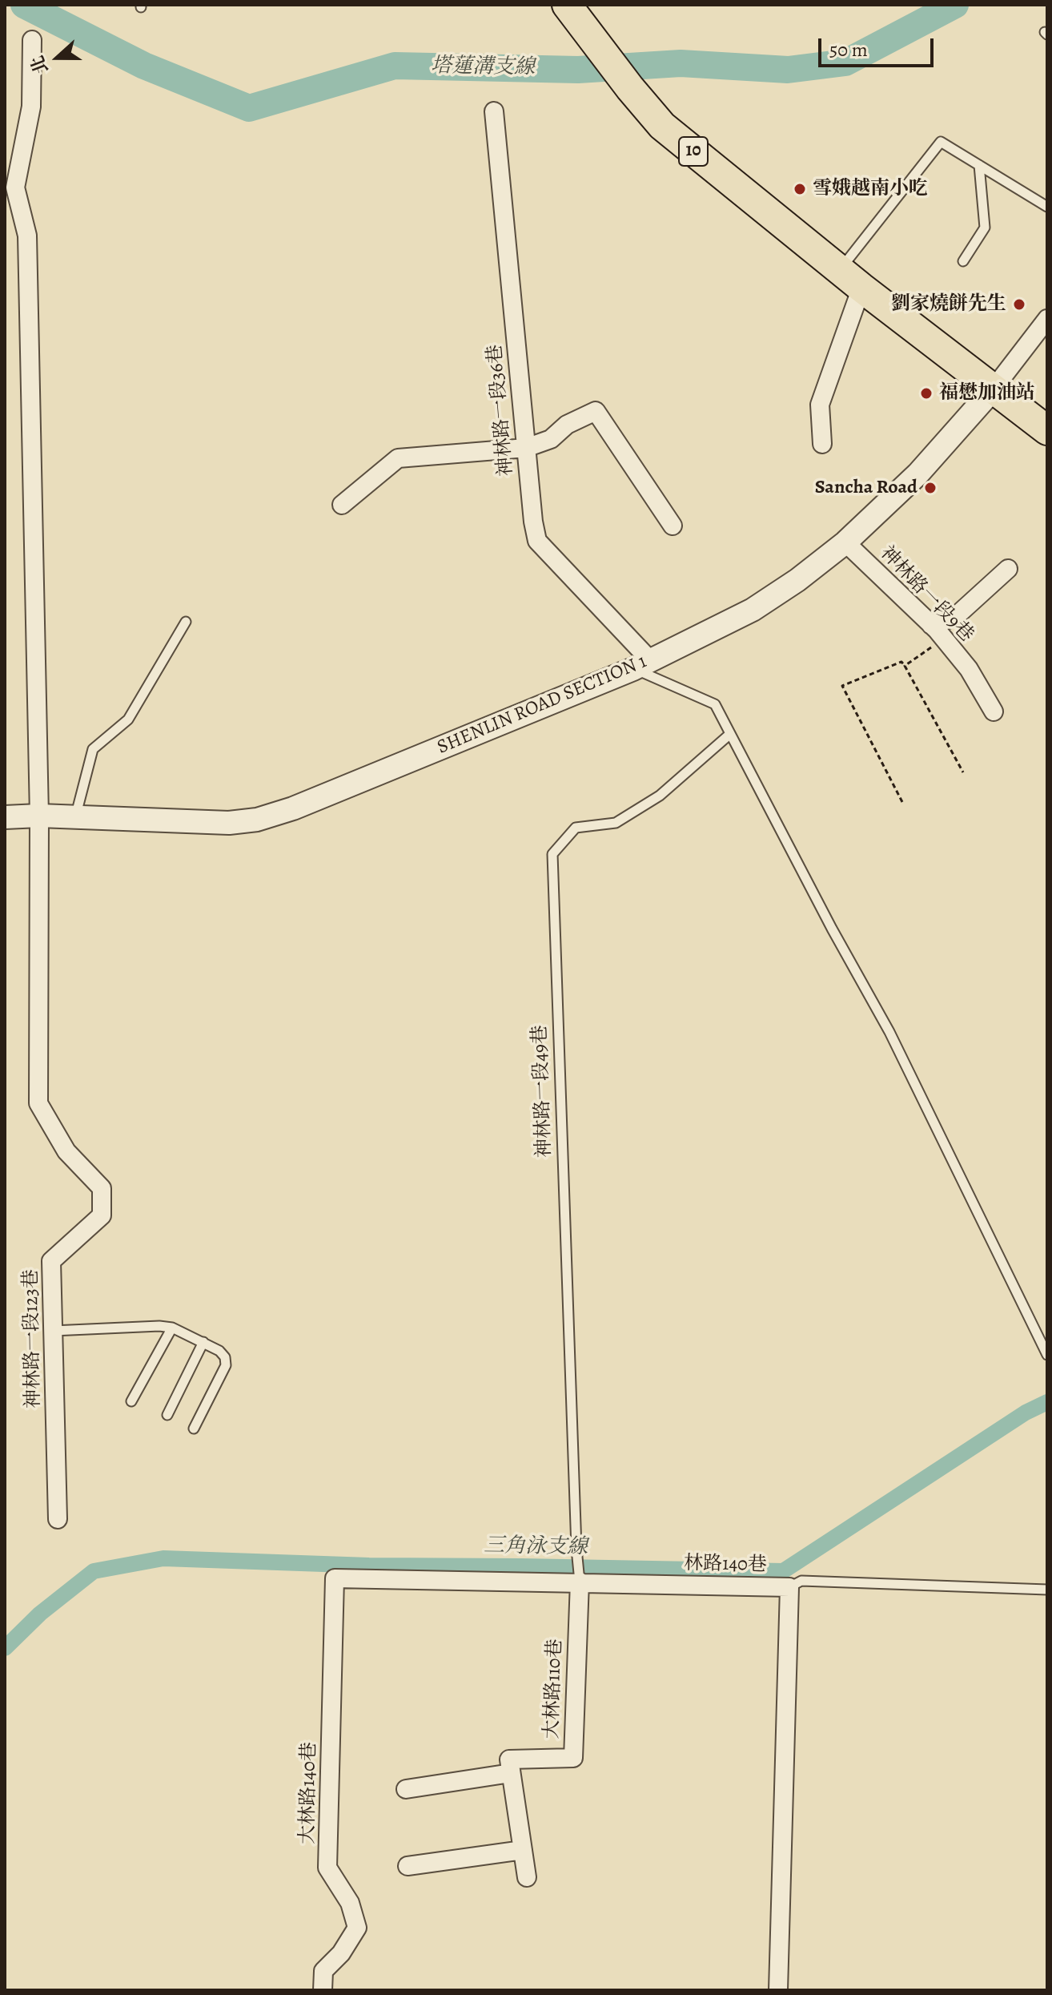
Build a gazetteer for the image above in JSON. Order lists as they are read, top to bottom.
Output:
{
  "streets": {
    "main road": ["10"],
    "street": [
      "神林路一段36巷",
      "神林路一段9巷",
      "SHENLIN ROAD SECTION 1",
      "神林路一段123巷",
      "林路140巷",
      "大林路110巷",
      "大林路140巷"
    ],
    "lane": ["神林路一段49巷"]
  },
  "crossings": [
    ["10", "SHENLIN ROAD SECTION 1"],
    ["神林路一段36巷", "SHENLIN ROAD SECTION 1"],
    ["神林路一段9巷", "SHENLIN ROAD SECTION 1"],
    ["SHENLIN ROAD SECTION 1", "神林路一段123巷"],
    ["神林路一段49巷", "林路140巷"],
    ["神林路一段49巷", "大林路110巷"],
    ["林路140巷", "大林路110巷"],
    ["林路140巷", "大林路140巷"]
  ],
  "water": ["塔蓮溝支線", "三角泳支線"],
  "places": [
    "雪娥越南小吃",
    "劉家燒餅先生",
    "福懋加油站",
    "Sancha Road"
  ],
  "scale_bar": "50 m",
  "north": "left"
}
